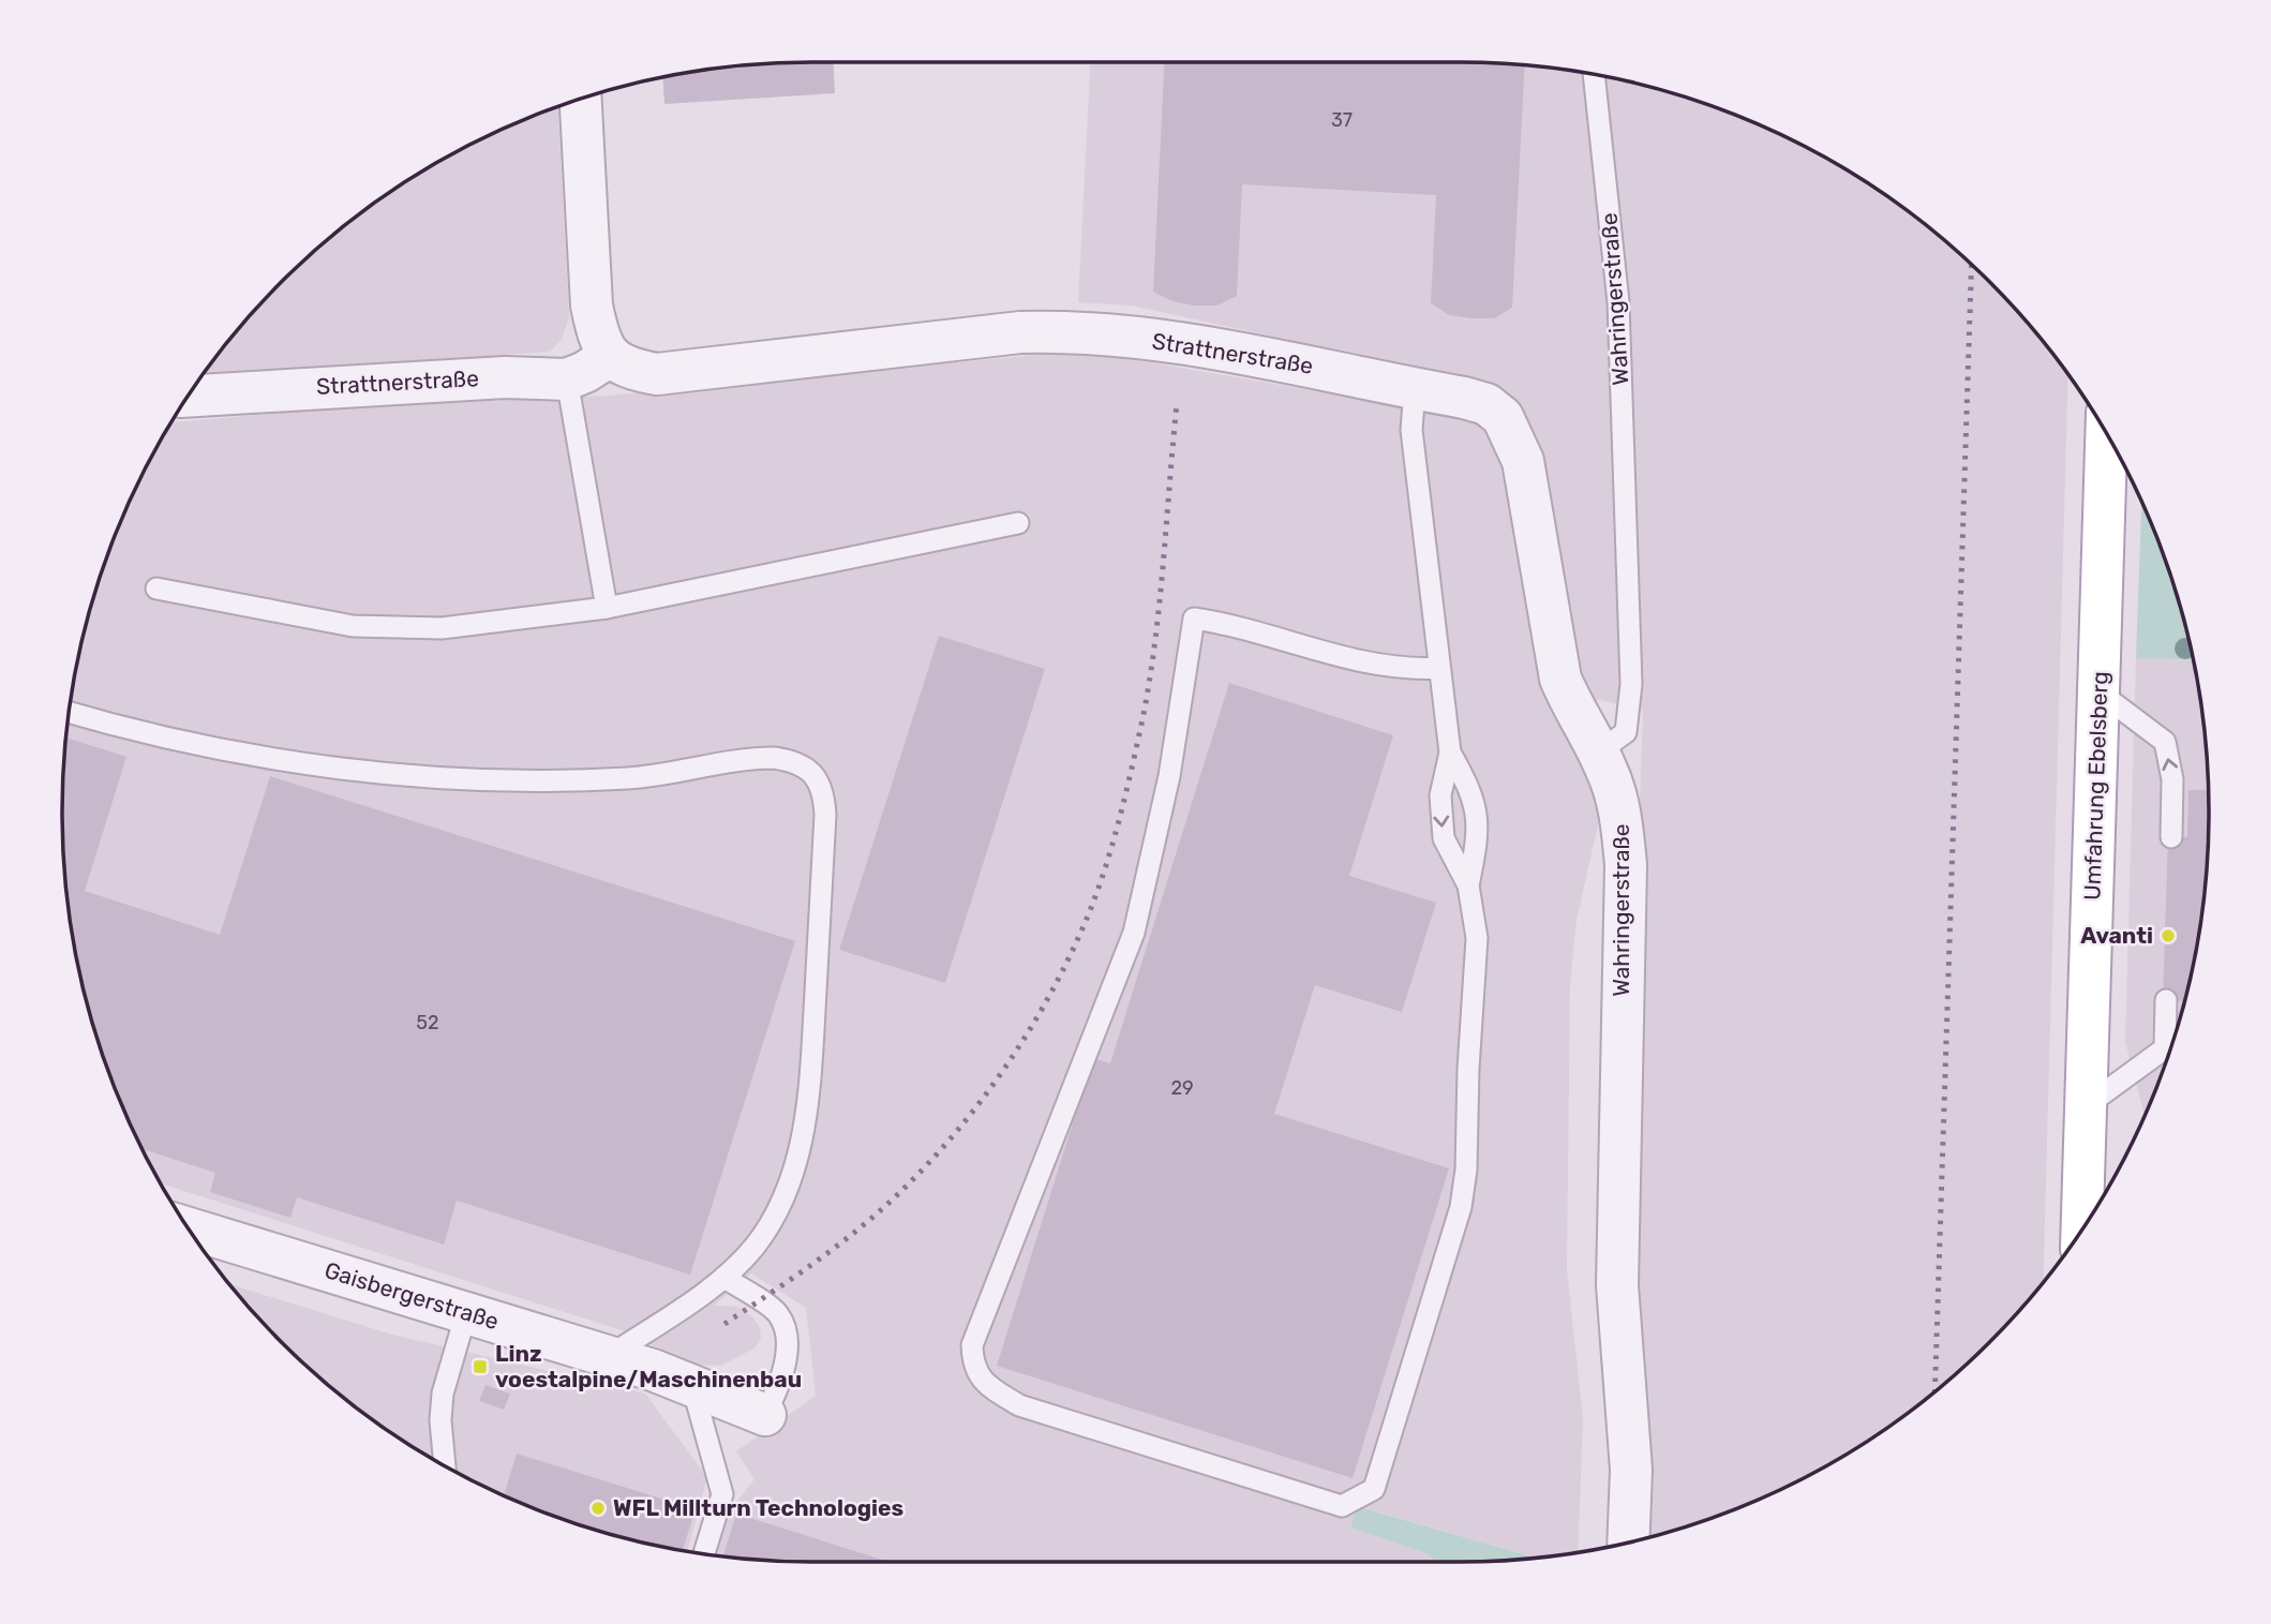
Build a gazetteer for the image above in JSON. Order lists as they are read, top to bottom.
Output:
{
  "streets": {
    "main road": ["Umfahrung Ebelsberg"],
    "street": ["Wahringerstraße", "Strattnerstraße", "Gaisbergerstraße"]
  },
  "crossings": [
    ["Wahringerstraße", "Strattnerstraße"]
  ],
  "places": {
    "other": ["Avanti", "WFL Millturn Technologies"],
    "transit": ["Linz voestalpine/Maschinenbau"]
  },
  "house_numbers": ["37", "52", "29"]
}
